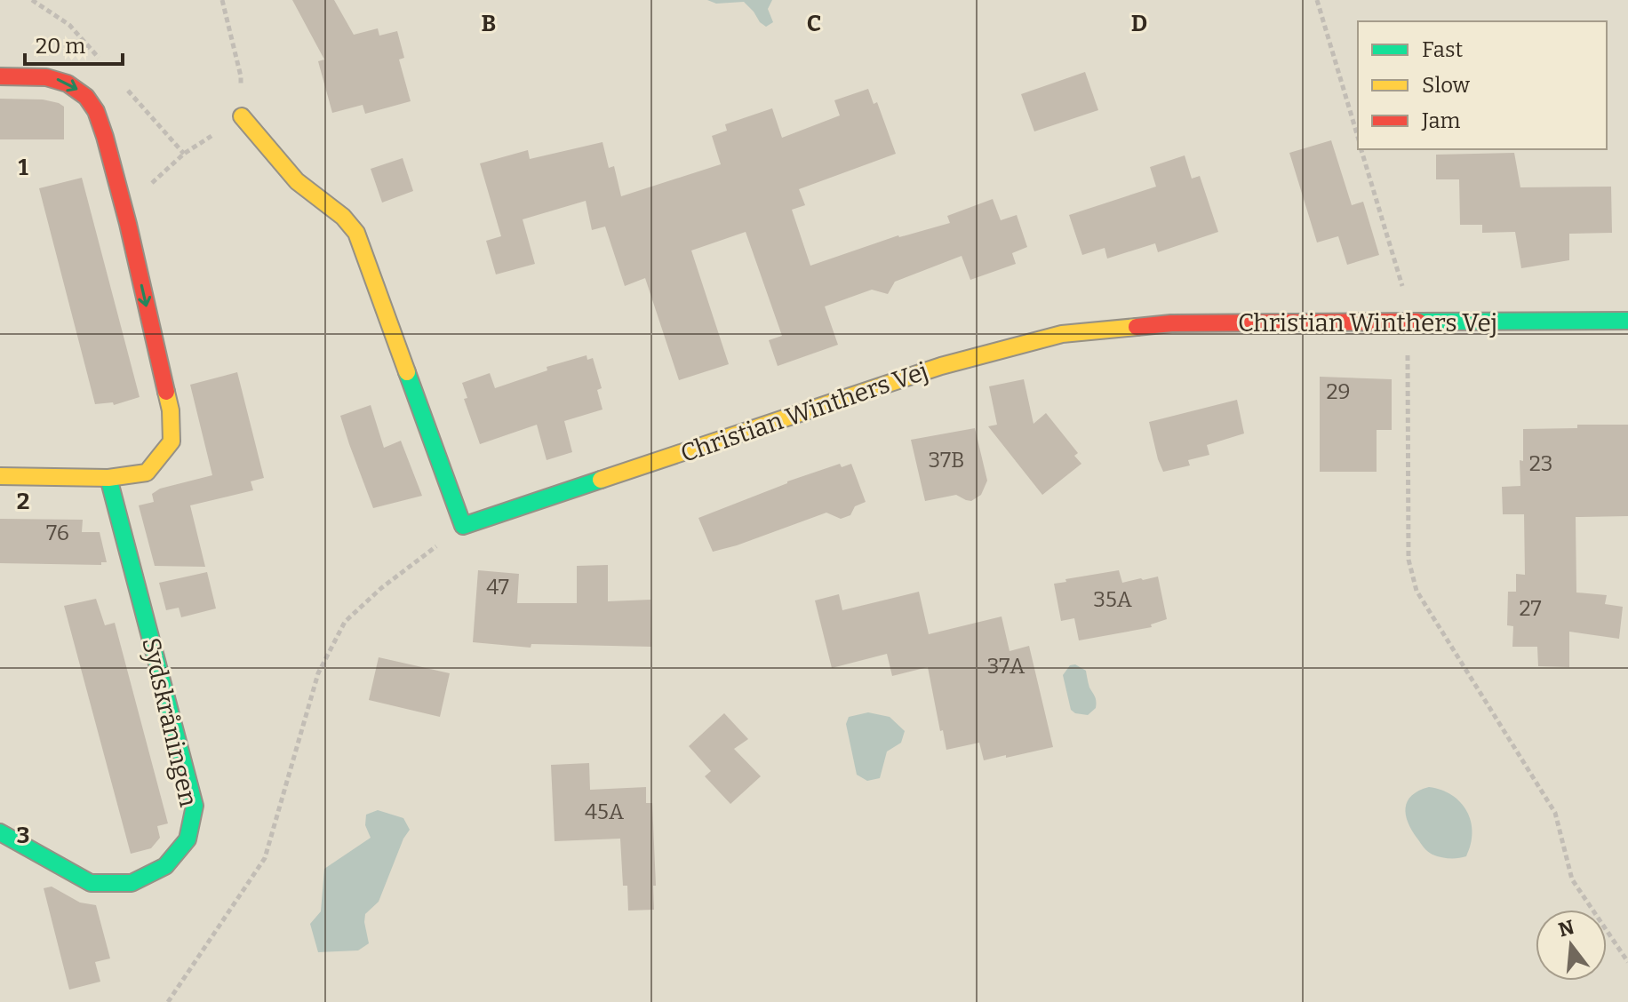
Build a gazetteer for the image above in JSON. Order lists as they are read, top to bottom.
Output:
{
  "streets": {
    "street": ["Christian Winthers Vej", "Sydskråningen"]
  },
  "house_numbers": [
    "29",
    "37B",
    "23",
    "76",
    "47",
    "35A",
    "27",
    "37A",
    "45A"
  ],
  "legend": ["Fast", "Slow", "Jam"],
  "scale_bar": "20 m",
  "north": "top",
  "grid": {
    "columns": ["B", "C", "D"],
    "rows": ["1", "2", "3"]
  }
}
